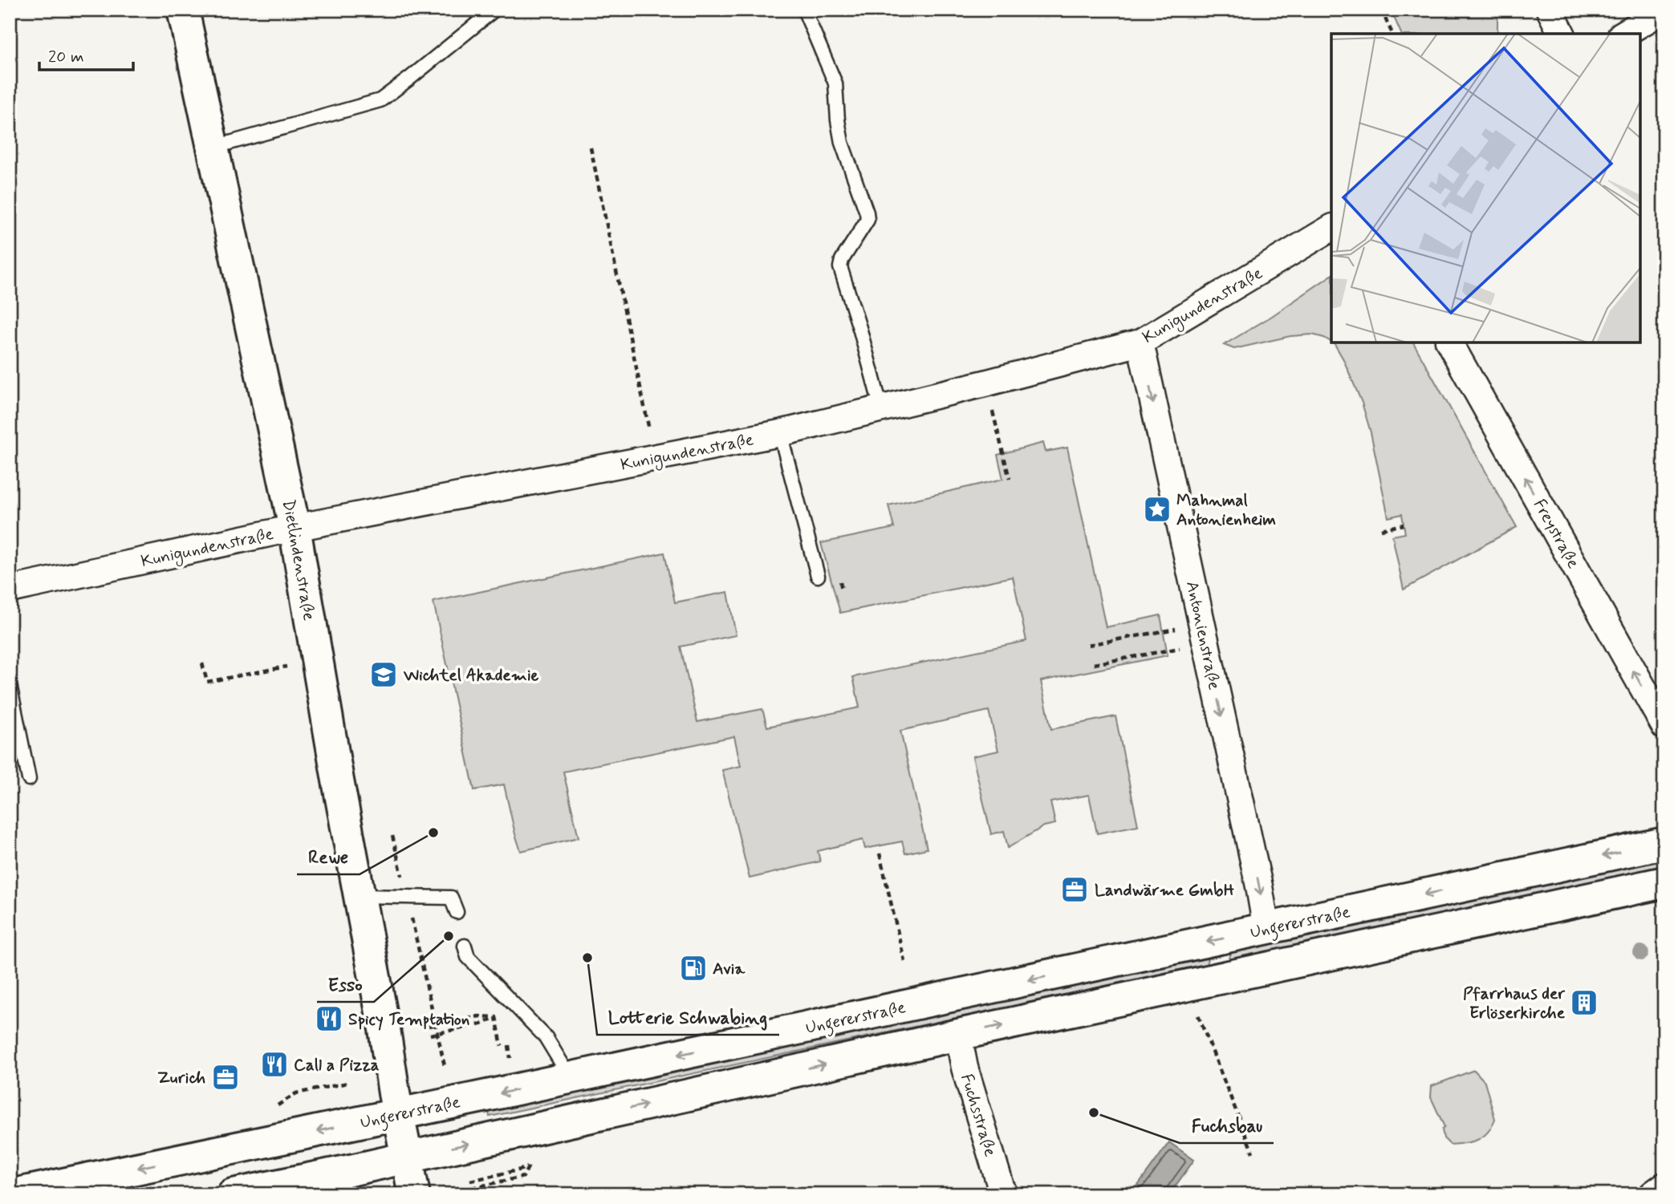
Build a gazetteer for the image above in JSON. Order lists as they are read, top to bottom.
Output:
{
  "streets": {
    "main road": ["Dietlindenstraße", "Ungererstraße"],
    "street": [
      "Kunigundenstraße",
      "Freystraße",
      "Antonienstraße",
      "Fuchsstraße"
    ]
  },
  "crossings": [
    ["Kunigundenstraße", "Dietlindenstraße"],
    ["Kunigundenstraße", "Antonienstraße"],
    ["Dietlindenstraße", "Ungererstraße"],
    ["Antonienstraße", "Ungererstraße"]
  ],
  "one_way": ["Freystraße", "Antonienstraße"],
  "places": {
    "place": ["Mahnmal Antonienheim"],
    "school or university": ["Wichtel Akademie"],
    "other": [
      "Rewe",
      "Esso",
      "Lotterie Schwabing",
      "Fuchsbau"
    ],
    "office": ["Landwärme GmbH", "Zurich"],
    "fuel station": ["Avia"],
    "building": ["Pfarrhaus der Erlöserkirche"],
    "restaurant": ["Spicy Temptation", "Call a Pizza"]
  },
  "scale_bar": "20 m"
}
